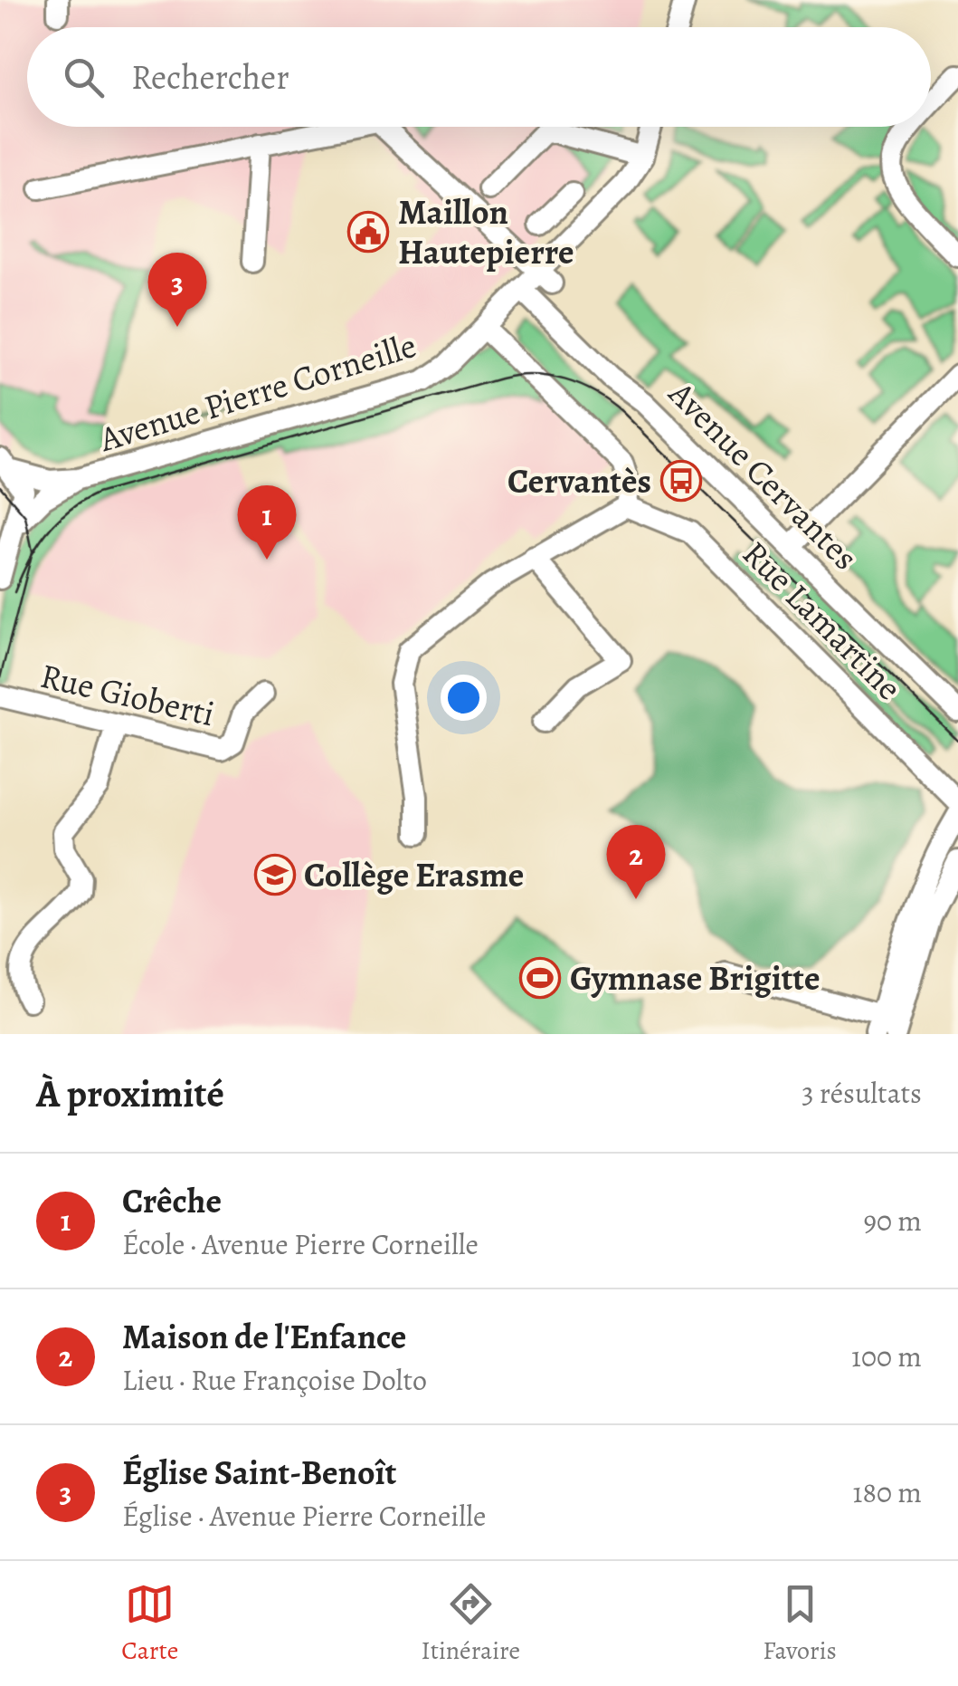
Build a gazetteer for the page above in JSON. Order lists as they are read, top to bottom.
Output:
{
  "streets": {
    "street": [
      "Avenue Pierre Corneille",
      "Avenue Cervantes",
      "Rue Lamartine",
      "Rue Gioberti"
    ]
  },
  "crossings": [
    ["Avenue Pierre Corneille", "Avenue Cervantes"]
  ],
  "places": {
    "public building": ["Maillon Hautepierre"],
    "bus stop": ["Cervantès"],
    "school or university": ["Collège Erasme"],
    "sports": ["Gymnase Brigitte"]
  },
  "page": {
    "search": "Rechercher",
    "pins": ["3", "1", "2"],
    "heading": ["À proximité", "3 résultats"],
    "list": [
      {
        "mark": "1",
        "name": "Crêche",
        "note": "École · Avenue Pierre Corneille",
        "value": "90 m"
      },
      {
        "mark": "2",
        "name": "Maison de l'Enfance",
        "note": "Lieu · Rue Françoise Dolto",
        "value": "100 m"
      },
      {
        "mark": "3",
        "name": "Église Saint-Benoît",
        "note": "Église · Avenue Pierre Corneille",
        "value": "180 m"
      }
    ],
    "nav": ["Carte", "Itinéraire", "Favoris"]
  }
}
